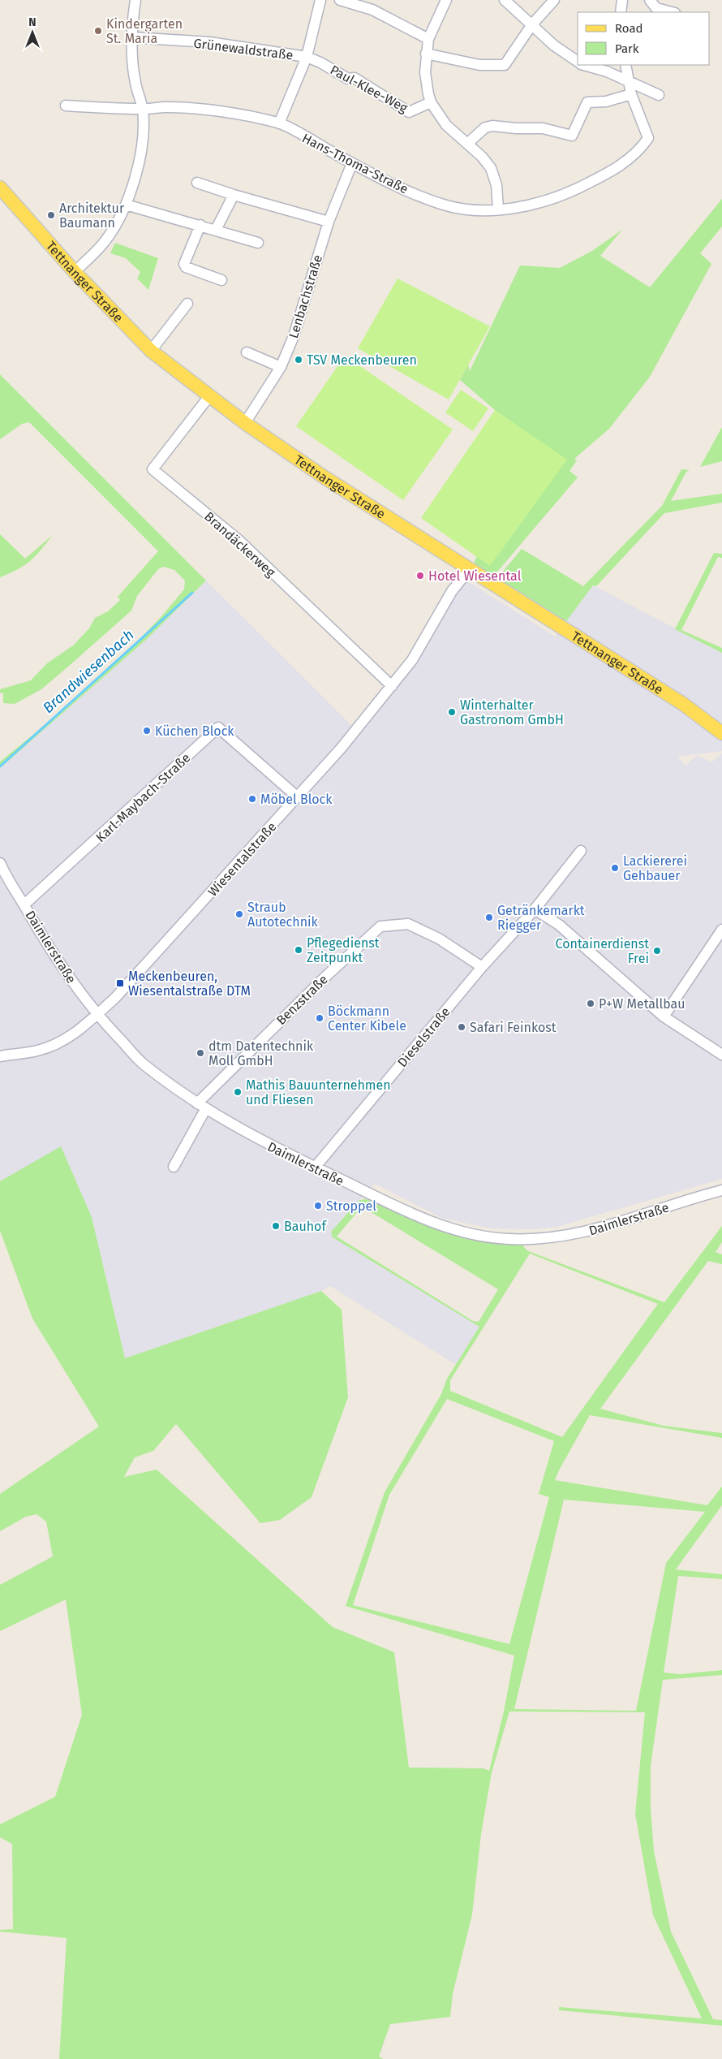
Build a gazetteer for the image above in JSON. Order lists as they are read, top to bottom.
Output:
{
  "streets": {
    "main road": ["Tettnanger Straße"],
    "street": [
      "Grünewaldstraße",
      "Paul-Klee-Weg",
      "Hans-Thoma-Straße",
      "Lenbachstraße",
      "Brandäckerweg",
      "Karl-Maybach-Straße",
      "Wiesentalstraße",
      "Daimlerstraße",
      "Benzstraße",
      "Dieselstraße"
    ]
  },
  "crossings": [
    ["Grünewaldstraße", "Paul-Klee-Weg"],
    ["Hans-Thoma-Straße", "Lenbachstraße"],
    ["Tettnanger Straße", "Lenbachstraße"],
    ["Tettnanger Straße", "Brandäckerweg"],
    ["Tettnanger Straße", "Wiesentalstraße"],
    ["Brandäckerweg", "Wiesentalstraße"],
    ["Karl-Maybach-Straße", "Wiesentalstraße"],
    ["Karl-Maybach-Straße", "Daimlerstraße"],
    ["Wiesentalstraße", "Daimlerstraße"],
    ["Daimlerstraße", "Benzstraße"],
    ["Daimlerstraße", "Dieselstraße"],
    ["Benzstraße", "Dieselstraße"]
  ],
  "water": ["Brandwiesenbach"],
  "places": {
    "other": [
      "Kindergarten St. Maria",
      "Architektur Baumann",
      "TSV Meckenbeuren",
      "Hotel Wiesental",
      "Winterhalter Gastronom GmbH",
      "Küchen Block",
      "Möbel Block",
      "Lackiererei Gehbauer",
      "Straub Autotechnik",
      "Getränkemarkt Riegger",
      "Pflegedienst Zeitpunkt",
      "Containerdienst Frei",
      "P+W Metallbau",
      "Böckmann Center Kibele",
      "Safari Feinkost",
      "dtm Datentechnik Moll GmbH",
      "Mathis Bauunternehmen und Fliesen",
      "Stroppel",
      "Bauhof"
    ],
    "transit": ["Meckenbeuren, Wiesentalstraße DTM"]
  },
  "legend": ["Road", "Park"],
  "north": "top"
}
